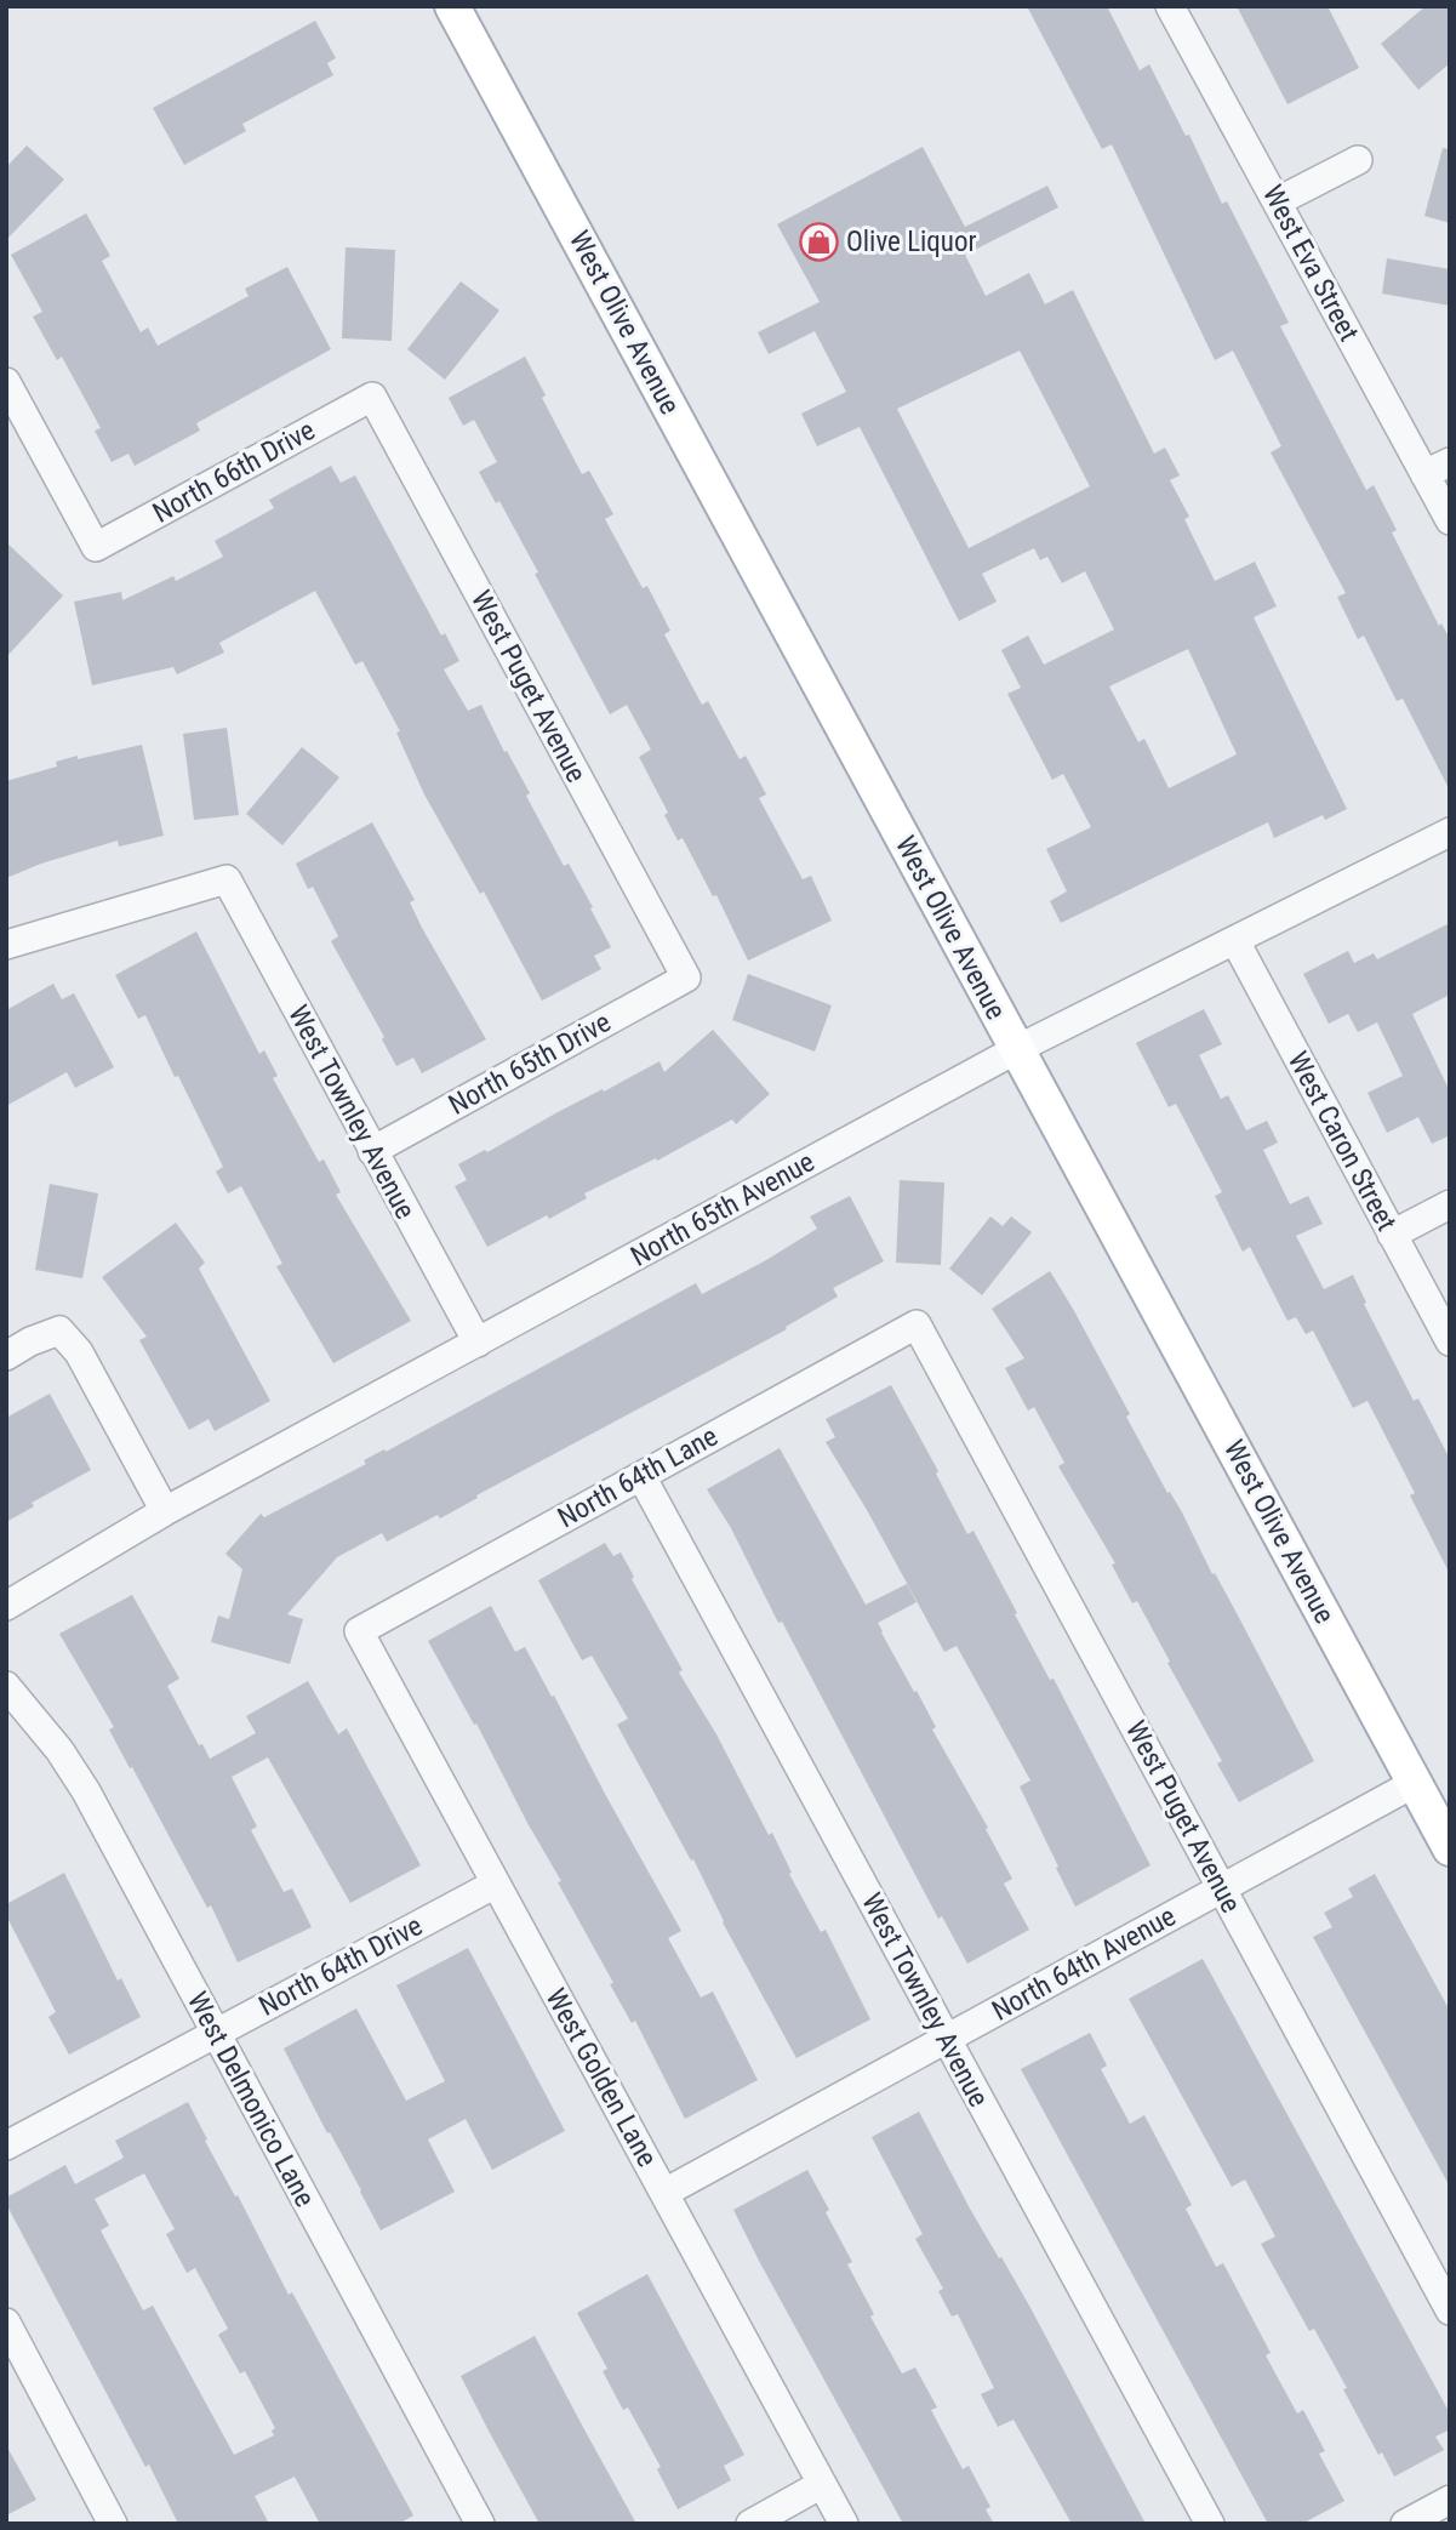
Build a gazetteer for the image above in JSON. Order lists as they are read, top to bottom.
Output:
{
  "streets": {
    "main road": ["West Olive Avenue"],
    "street": [
      "West Eva Street",
      "North 66th Drive",
      "West Puget Avenue",
      "North 65th Drive",
      "West Townley Avenue",
      "West Caron Street",
      "North 65th Avenue",
      "North 64th Lane",
      "North 64th Avenue",
      "North 64th Drive",
      "West Golden Lane",
      "West Delmonico Lane"
    ]
  },
  "crossings": [
    ["West Olive Avenue", "North 65th Avenue"],
    ["West Olive Avenue", "North 64th Avenue"],
    ["North 66th Drive", "West Puget Avenue"],
    ["West Puget Avenue", "North 65th Drive"],
    ["West Puget Avenue", "North 64th Lane"],
    ["West Puget Avenue", "North 64th Avenue"],
    ["North 65th Drive", "West Townley Avenue"],
    ["West Townley Avenue", "North 65th Avenue"],
    ["West Townley Avenue", "North 64th Lane"],
    ["West Townley Avenue", "North 64th Avenue"],
    ["West Caron Street", "North 65th Avenue"],
    ["North 64th Lane", "West Golden Lane"],
    ["North 64th Avenue", "West Golden Lane"],
    ["North 64th Drive", "West Golden Lane"],
    ["North 64th Drive", "West Delmonico Lane"]
  ],
  "places": {
    "shop": ["Olive Liquor"]
  }
}
